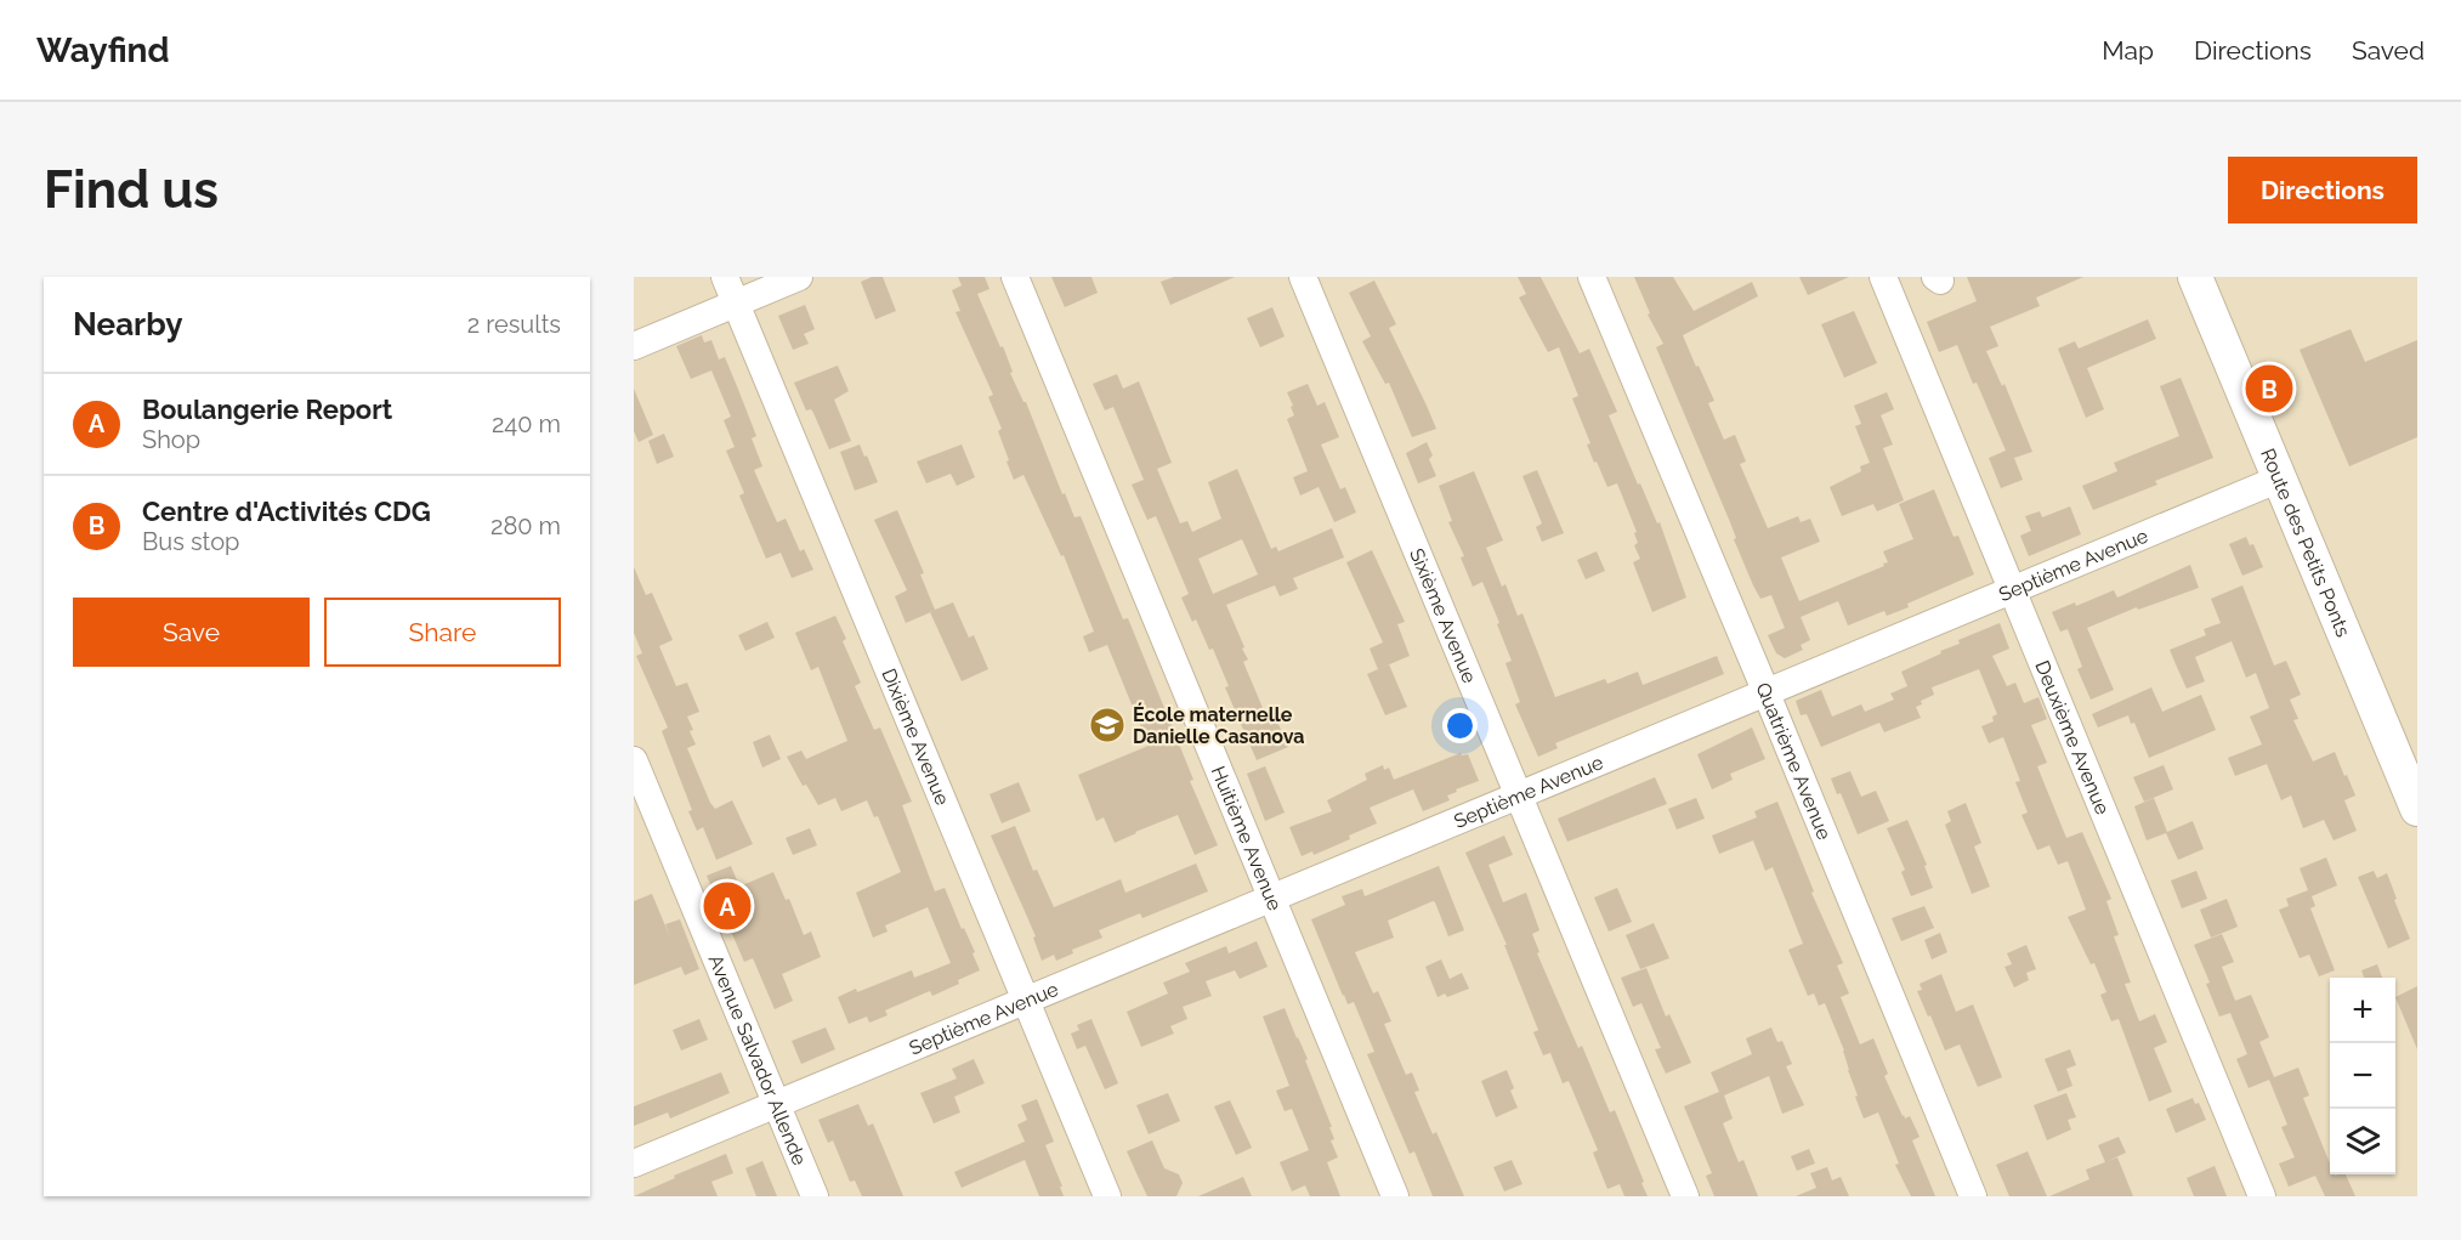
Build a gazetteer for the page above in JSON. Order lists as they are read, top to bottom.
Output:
{
  "streets": {
    "main road": ["Route des Petits Ponts"],
    "street": [
      "Septième Avenue",
      "Sixième Avenue",
      "Dixième Avenue",
      "Deuxième Avenue",
      "Quatrième Avenue",
      "Huitième Avenue",
      "Avenue Salvador Allende"
    ]
  },
  "crossings": [
    ["Route des Petits Ponts", "Septième Avenue"],
    ["Septième Avenue", "Sixième Avenue"],
    ["Septième Avenue", "Dixième Avenue"],
    ["Septième Avenue", "Deuxième Avenue"],
    ["Septième Avenue", "Quatrième Avenue"],
    ["Septième Avenue", "Huitième Avenue"],
    ["Septième Avenue", "Avenue Salvador Allende"]
  ],
  "places": {
    "school or university": ["École maternelle Danielle Casanova"]
  },
  "page": {
    "header": "Wayfind",
    "nav": ["Map", "Directions", "Saved"],
    "buttons": [
      "Directions",
      ["Save", "Share"]
    ],
    "title": "Find us",
    "heading": ["Nearby", "2 results"],
    "pins": ["B", "A"],
    "list": [
      {
        "mark": "A",
        "name": "Boulangerie Report",
        "note": "Shop",
        "value": "240 m"
      },
      {
        "mark": "B",
        "name": "Centre d'Activités CDG",
        "note": "Bus stop",
        "value": "280 m"
      }
    ],
    "map_buttons": ["+", "−"]
  }
}
